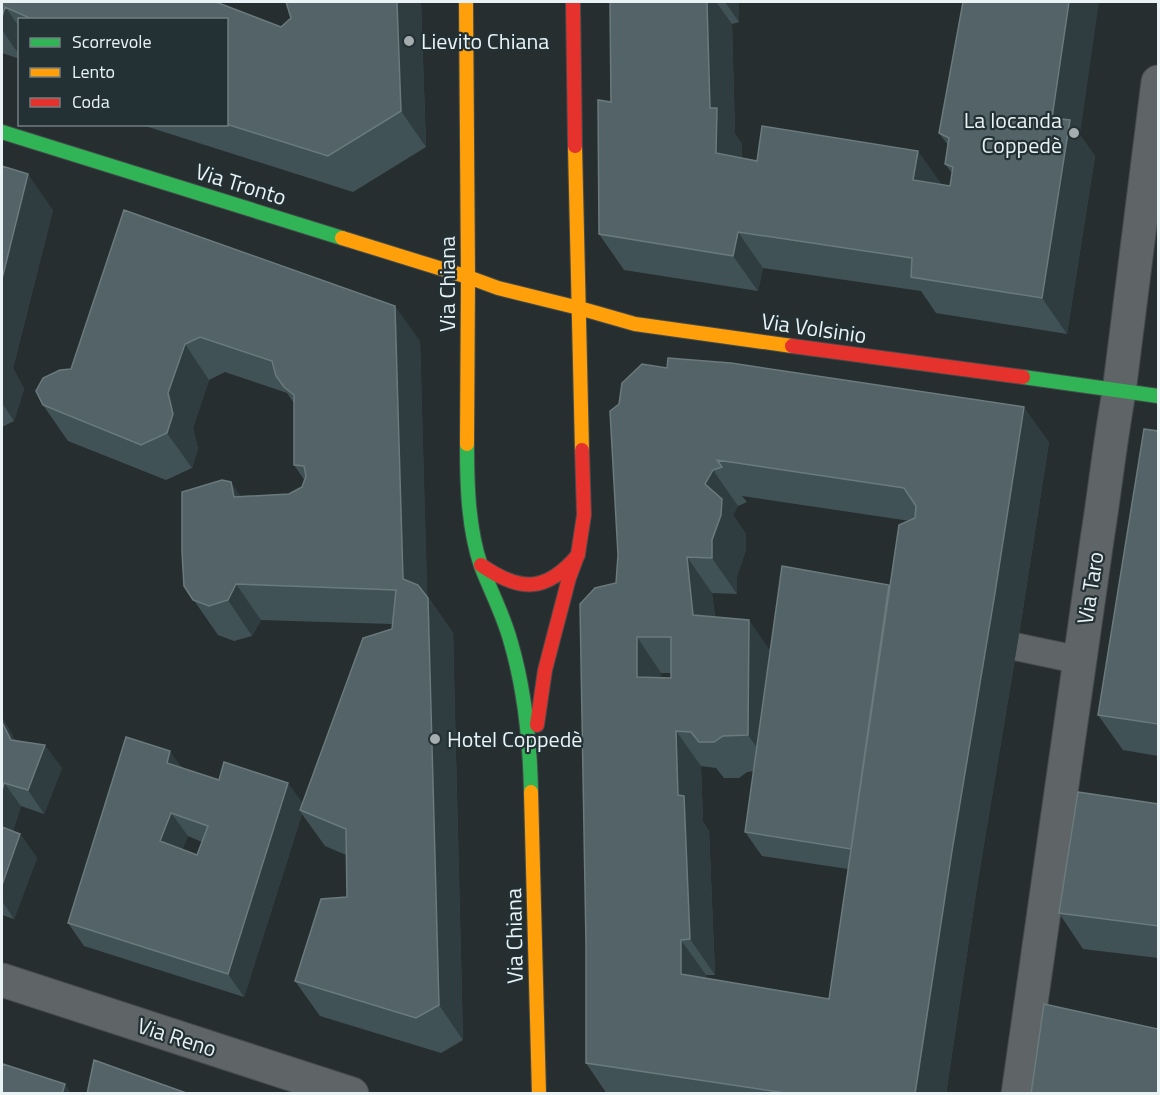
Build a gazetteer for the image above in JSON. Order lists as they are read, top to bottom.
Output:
{
  "streets": {
    "street": [
      "Via Tronto",
      "Via Chiana",
      "Via Volsinio",
      "Via Taro",
      "Via Reno"
    ]
  },
  "crossings": [
    ["Via Tronto", "Via Chiana"],
    ["Via Tronto", "Via Volsinio"],
    ["Via Chiana", "Via Volsinio"],
    ["Via Volsinio", "Via Taro"]
  ],
  "places": ["Lievito Chiana", "La locanda Coppedè", "Hotel Coppedè"],
  "legend": ["Scorrevole", "Lento", "Coda"]
}
